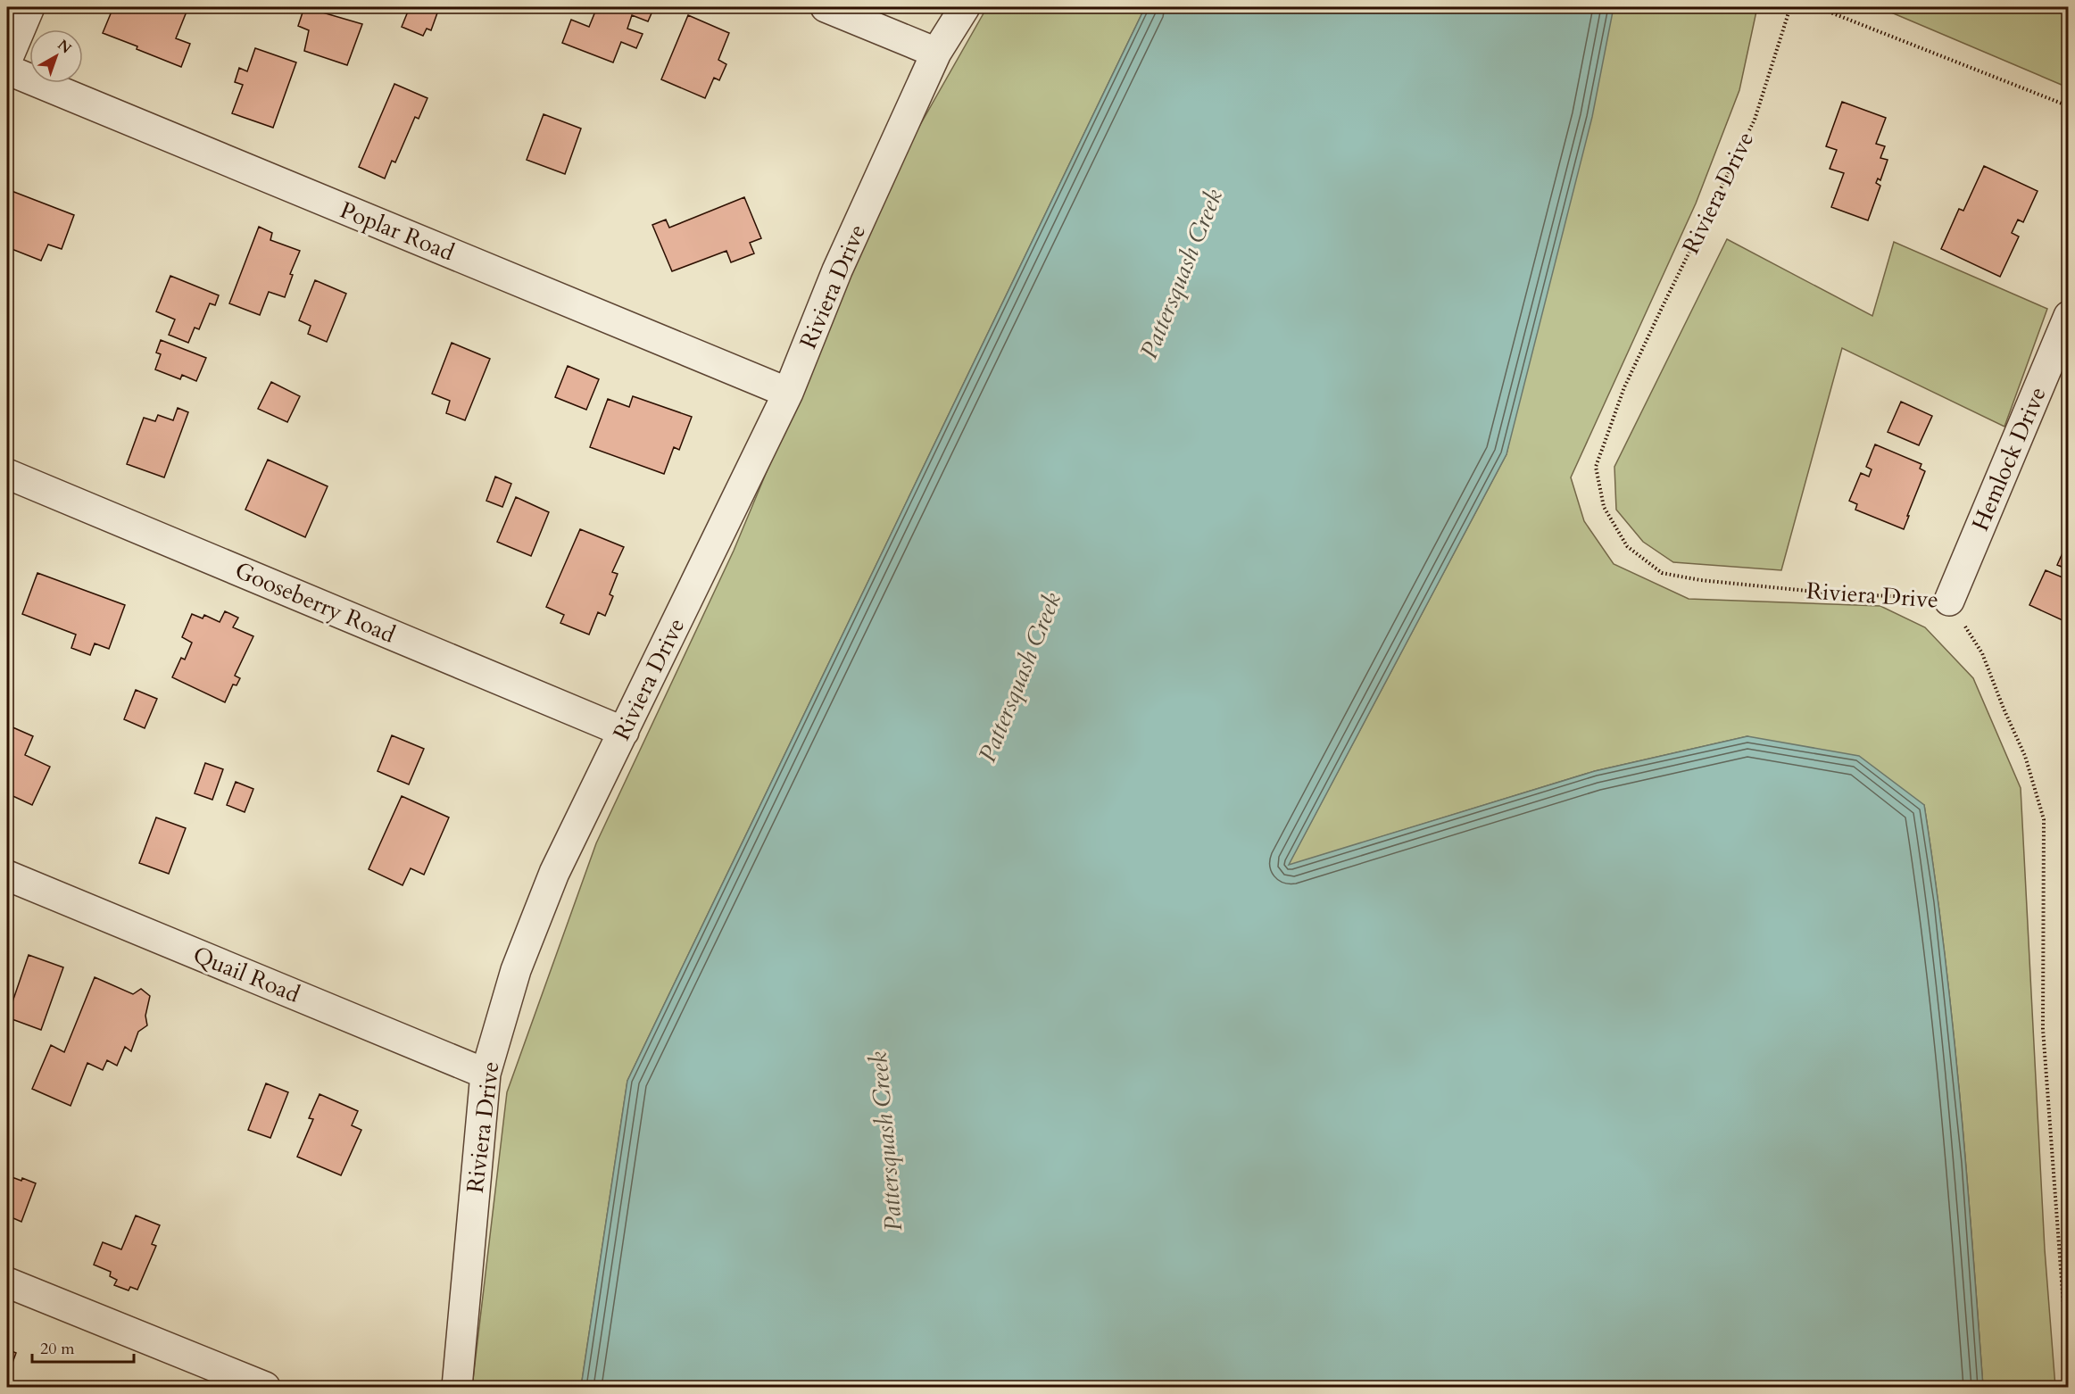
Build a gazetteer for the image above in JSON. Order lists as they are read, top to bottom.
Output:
{
  "streets": {
    "street": [
      "Riviera Drive",
      "Poplar Road",
      "Hemlock Drive",
      "Gooseberry Road",
      "Quail Road"
    ]
  },
  "crossings": [
    ["Riviera Drive", "Poplar Road"],
    ["Riviera Drive", "Hemlock Drive"],
    ["Riviera Drive", "Gooseberry Road"],
    ["Riviera Drive", "Quail Road"]
  ],
  "water": ["Pattersquash Creek"],
  "scale_bar": "20 m",
  "north": "top right"
}
